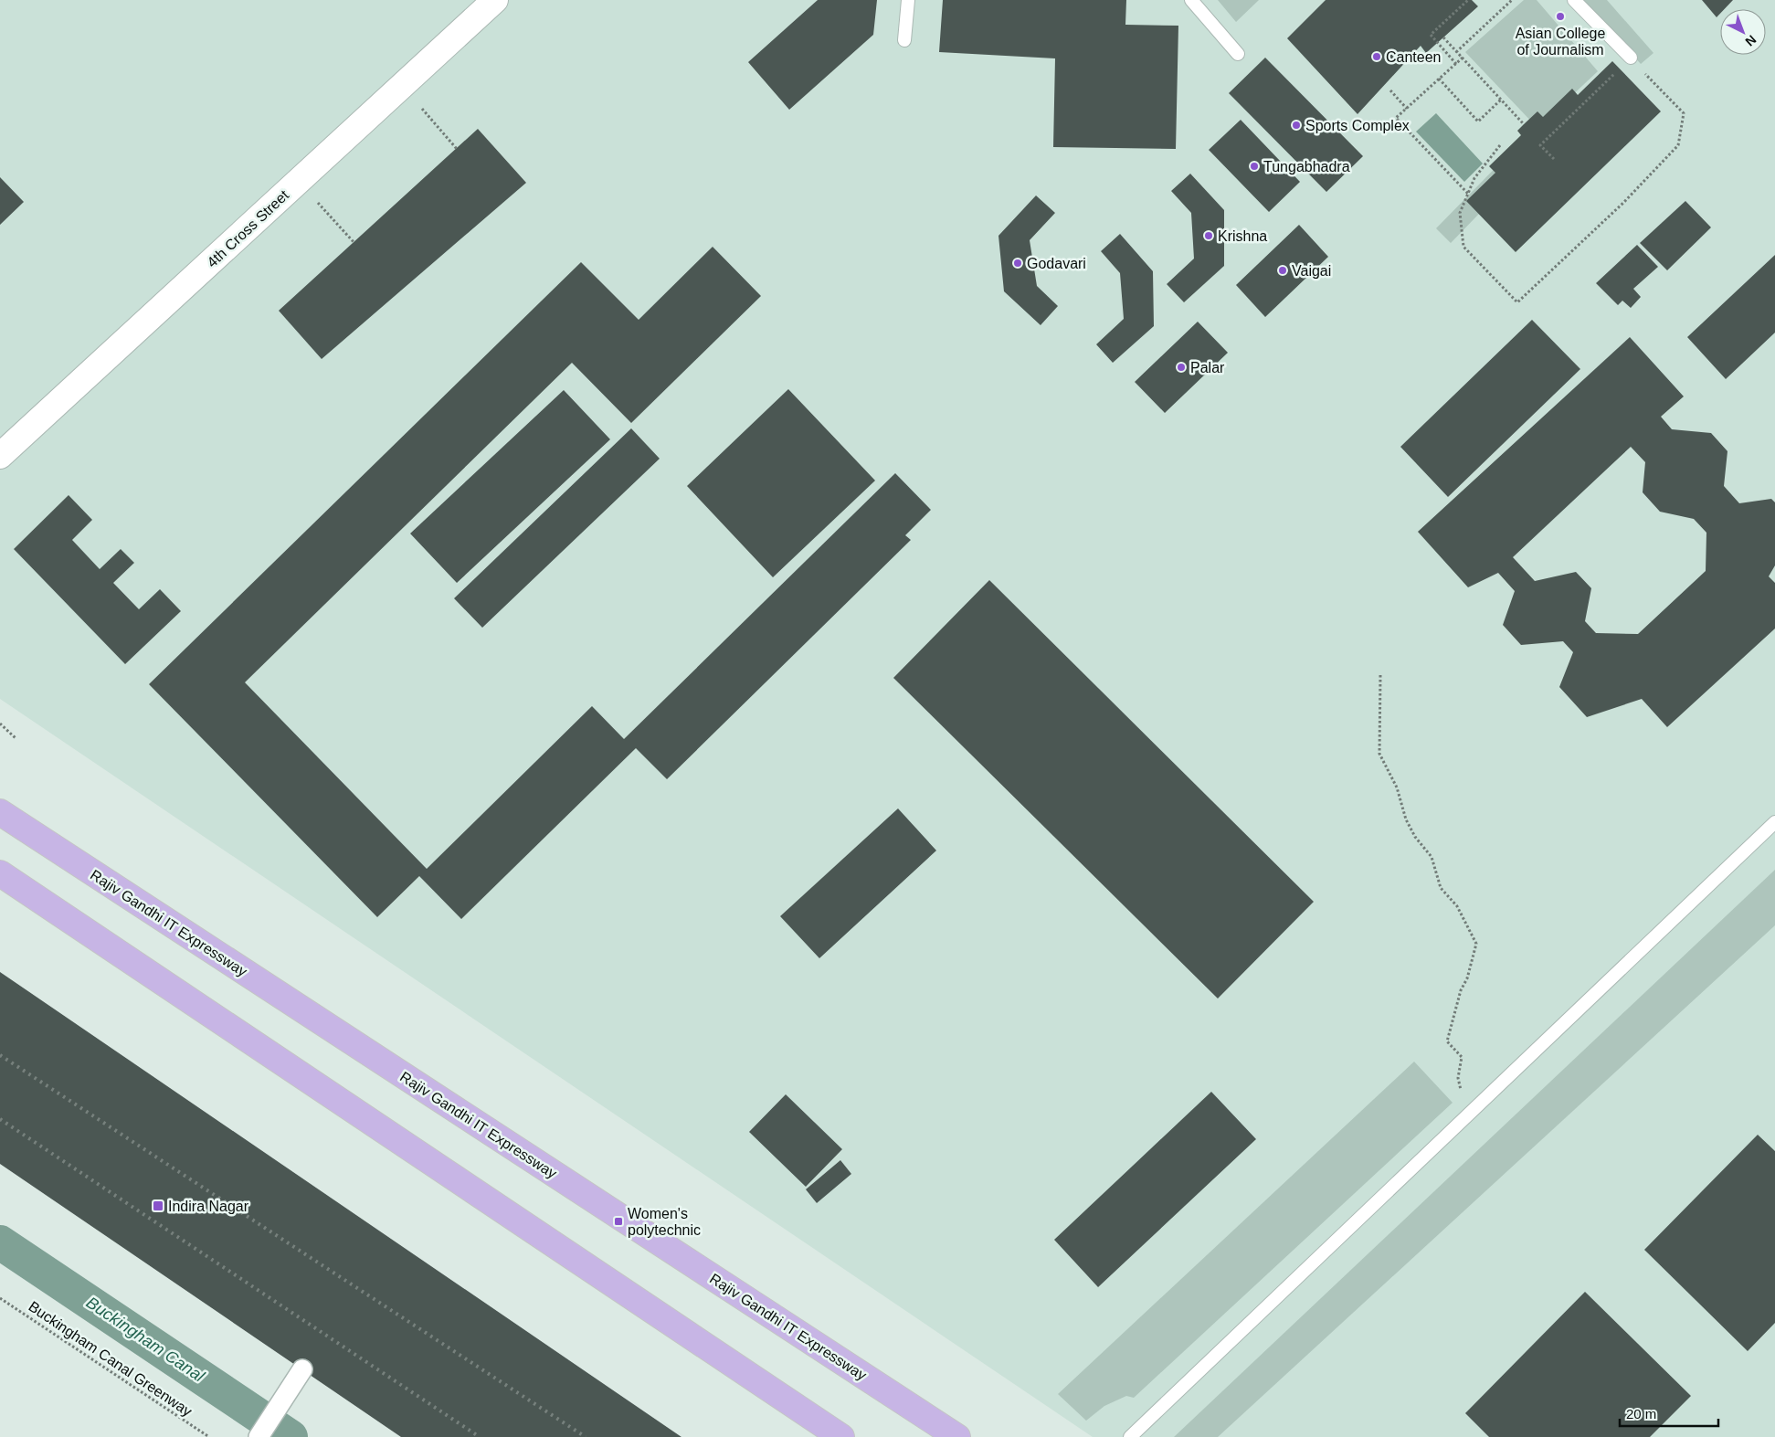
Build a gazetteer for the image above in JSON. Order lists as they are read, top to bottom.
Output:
{
  "streets": {
    "main road": ["Rajiv Gandhi IT Expressway"],
    "street": ["4th Cross Street"],
    "path": ["Buckingham Canal Greenway"]
  },
  "water": ["Buckingham Canal"],
  "places": {
    "other": [
      "Asian College of Journalism",
      "Canteen",
      "Sports Complex",
      "Tungabhadra",
      "Krishna",
      "Godavari",
      "Vaigai",
      "Palar"
    ],
    "transit": ["Indira Nagar", "Women's polytechnic"]
  },
  "scale_bar": "20 m",
  "north": "bottom right"
}
